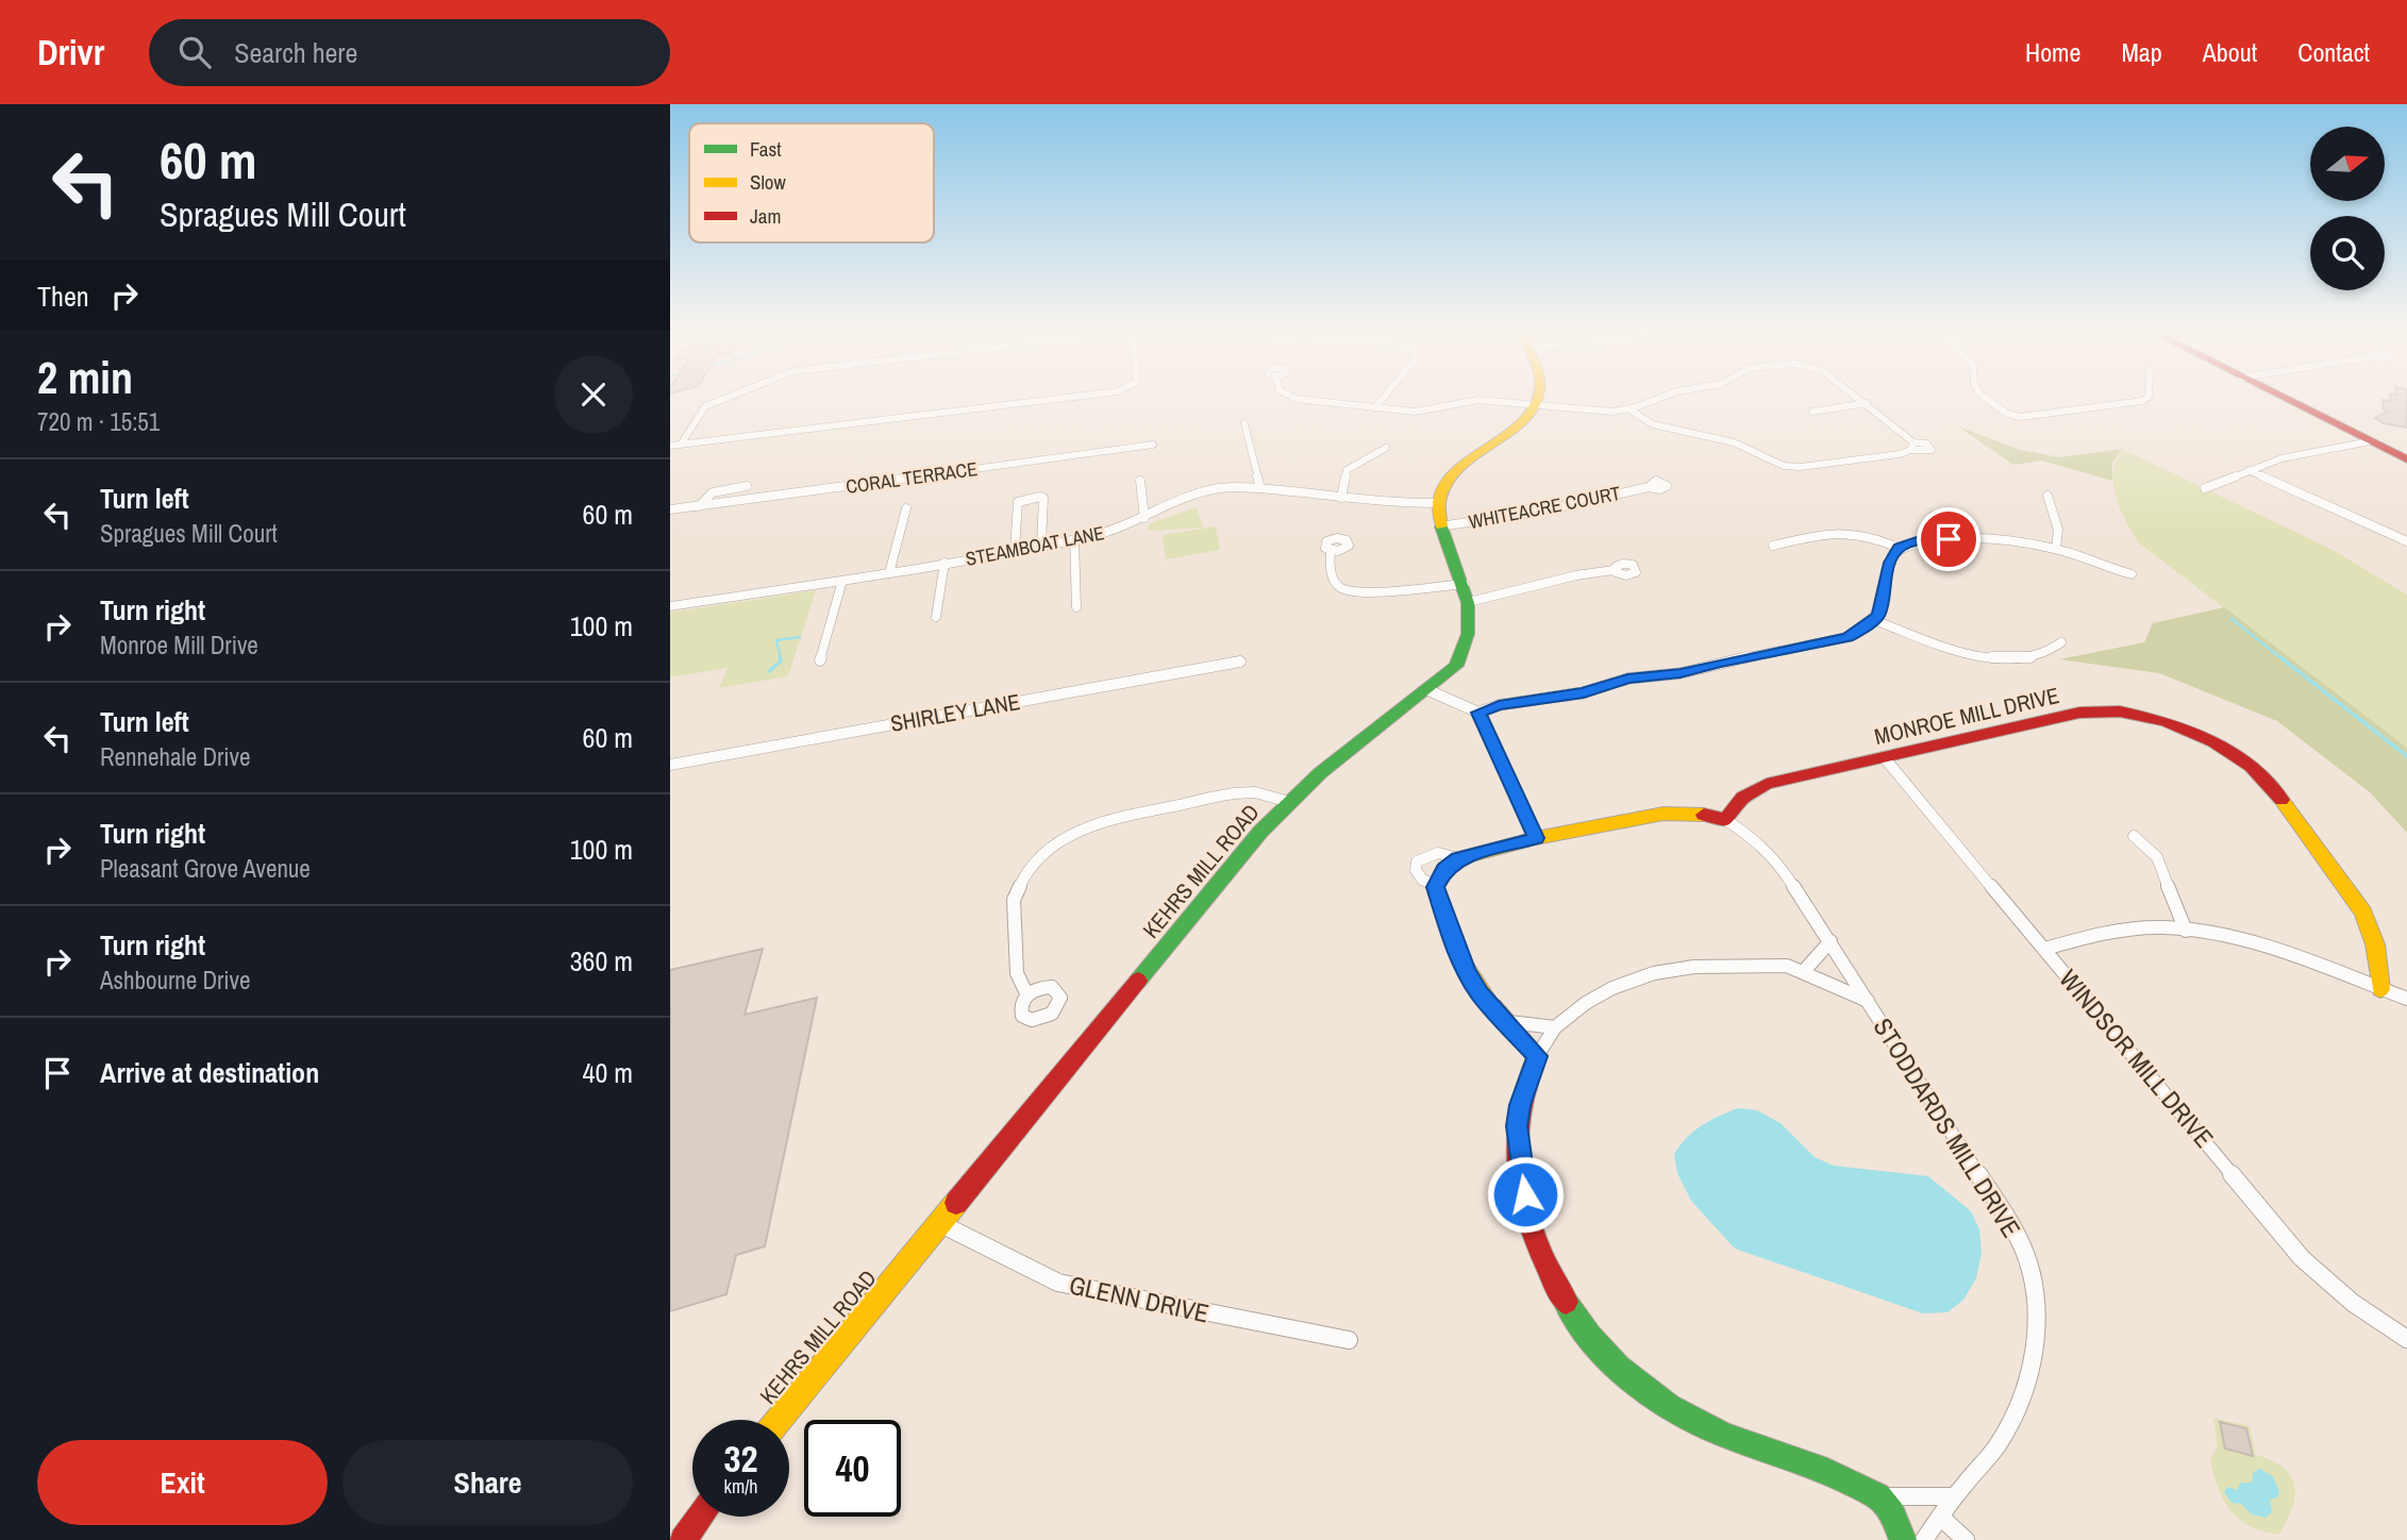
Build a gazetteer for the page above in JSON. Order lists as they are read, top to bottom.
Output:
{
  "streets": {
    "street": [
      "CORAL TERRACE",
      "WHITEACRE COURT",
      "STEAMBOAT LANE",
      "SHIRLEY LANE",
      "MONROE MILL DRIVE",
      "KEHRS MILL ROAD",
      "WINDSOR MILL DRIVE",
      "STODDARDS MILL DRIVE",
      "GLENN DRIVE"
    ]
  },
  "crossings": [
    ["WHITEACRE COURT", "KEHRS MILL ROAD"],
    ["STEAMBOAT LANE", "KEHRS MILL ROAD"],
    ["MONROE MILL DRIVE", "WINDSOR MILL DRIVE"],
    ["MONROE MILL DRIVE", "STODDARDS MILL DRIVE"],
    ["KEHRS MILL ROAD", "GLENN DRIVE"]
  ],
  "legend": ["Fast", "Slow", "Jam"],
  "north": "right",
  "page": {
    "header": "Drivr",
    "search": "Search here",
    "nav": [
      "Home",
      "Map",
      "About",
      "Contact"
    ],
    "turn": ["60 m", "Spragues Mill Court"],
    "then": "Then",
    "heading": ["2 min", "720 m · 15:51"],
    "list": [
      {
        "name": "Turn left",
        "note": "Spragues Mill Court",
        "value": "60 m"
      },
      {
        "name": "Turn right",
        "note": "Monroe Mill Drive",
        "value": "100 m"
      },
      {
        "name": "Turn left",
        "note": "Rennehale Drive",
        "value": "60 m"
      },
      {
        "name": "Turn right",
        "note": "Pleasant Grove Avenue",
        "value": "100 m"
      },
      {
        "name": "Turn right",
        "note": "Ashbourne Drive",
        "value": "360 m"
      },
      {
        "name": "Arrive at destination",
        "value": "40 m"
      }
    ],
    "speed": "32 km/h",
    "limit": "40",
    "buttons": ["Exit", "Share"]
  }
}
